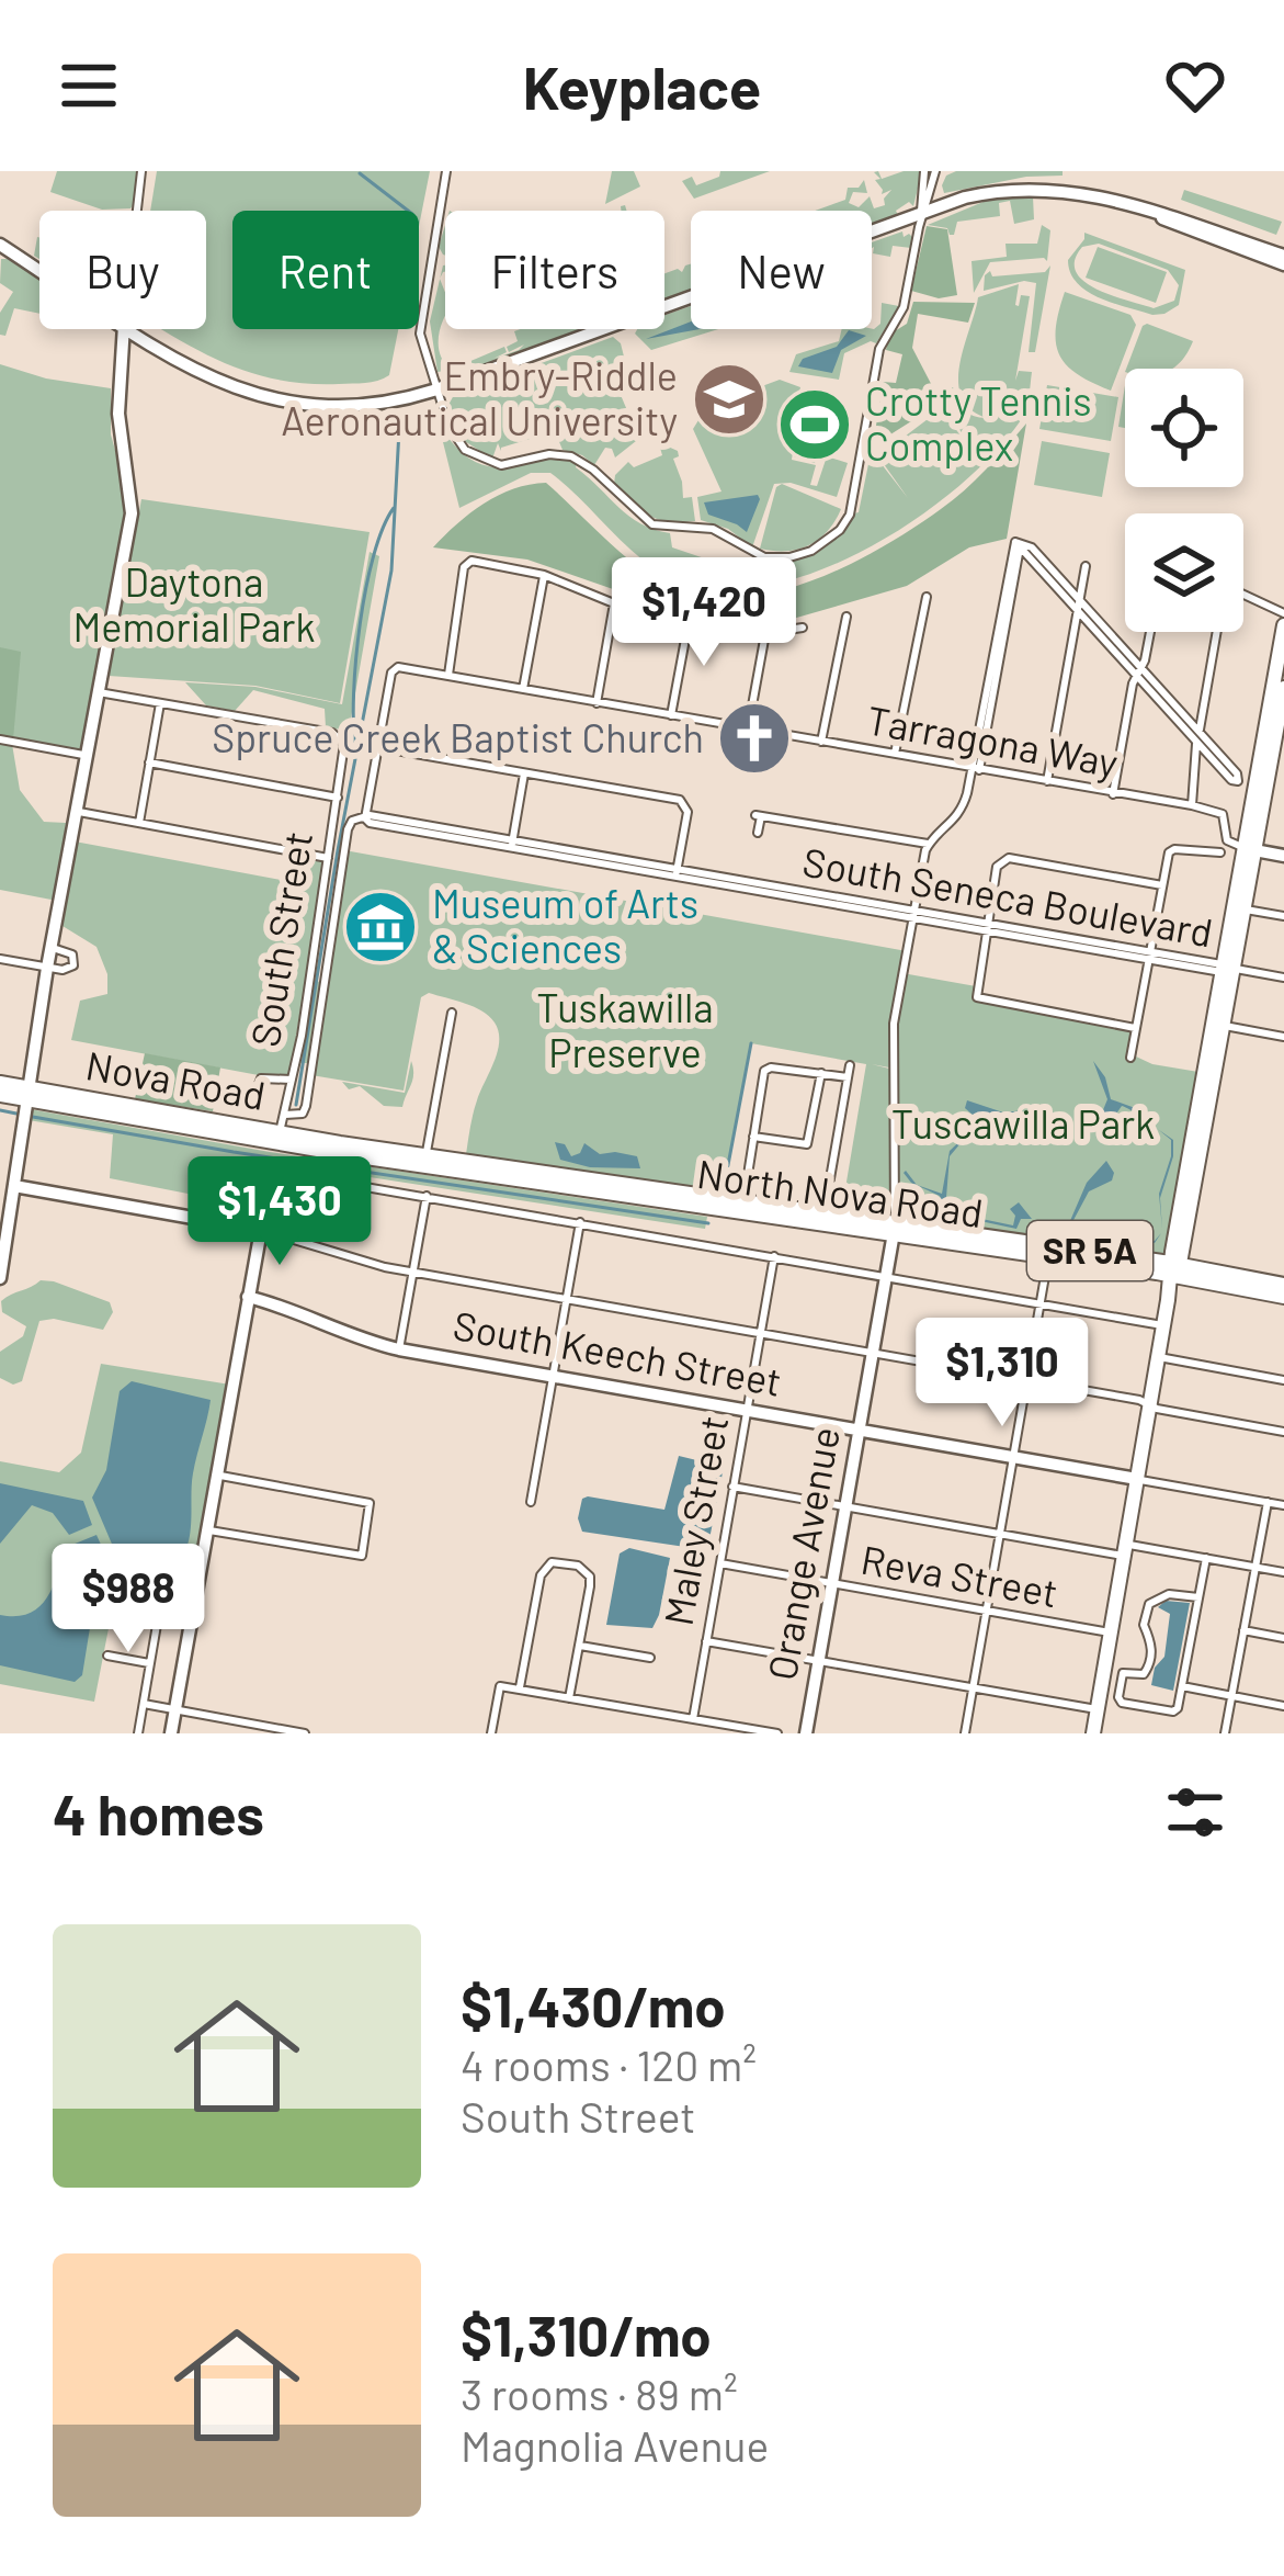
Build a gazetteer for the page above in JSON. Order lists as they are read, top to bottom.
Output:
{
  "streets": {
    "main road": ["Nova Road", "North Nova Road", "SR 5A"],
    "street": [
      "Tarragona Way",
      "South Seneca Boulevard",
      "South Street",
      "South Keech Street",
      "Maley Street",
      "Orange Avenue",
      "Reva Street"
    ]
  },
  "crossings": [
    ["Tarragona Way", "Orange Avenue"],
    ["South Seneca Boulevard", "Orange Avenue"],
    ["South Street", "Nova Road"],
    ["Nova Road", "North Nova Road"],
    ["Nova Road", "SR 5A"],
    ["North Nova Road", "SR 5A"],
    ["North Nova Road", "Orange Avenue"],
    ["South Keech Street", "Maley Street"],
    ["South Keech Street", "Orange Avenue"],
    ["Maley Street", "Reva Street"],
    ["Orange Avenue", "Reva Street"]
  ],
  "parks": ["Daytona Memorial Park", "Tuskawilla Preserve", "Tuscawilla Park"],
  "places": {
    "school or university": ["Embry-Riddle Aeronautical University"],
    "sports": ["Crotty Tennis Complex"],
    "church": ["Spruce Creek Baptist Church"],
    "museum": ["Museum of Arts & Sciences"]
  },
  "page": {
    "header": "Keyplace",
    "chip": [
      "Buy",
      "Rent",
      "Filters",
      "New"
    ],
    "price": [
      "$1,420",
      "$1,430",
      "$1,310",
      "$988"
    ],
    "heading": "4 homes",
    "list": [
      {
        "name": "$1,430/mo",
        "note": "4 rooms · 120 m² · South Street"
      },
      {
        "name": "$1,310/mo",
        "note": "3 rooms · 89 m² · Magnolia Avenue"
      }
    ]
  }
}
